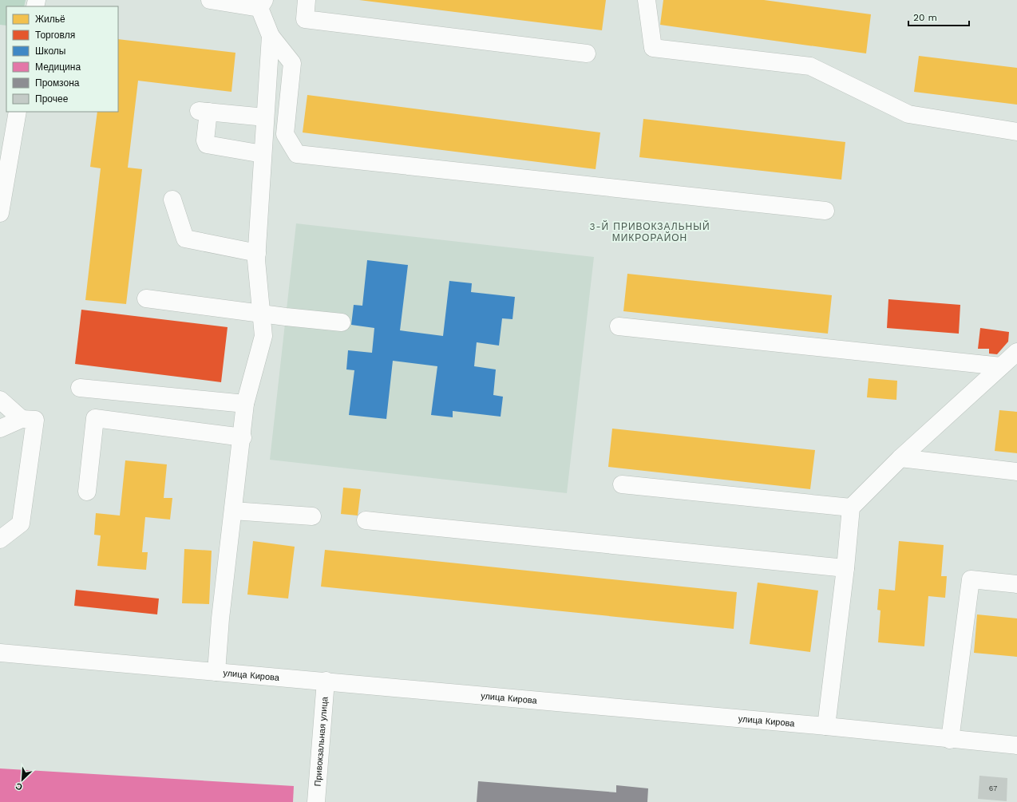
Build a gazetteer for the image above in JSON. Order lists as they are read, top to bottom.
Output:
{
  "streets": {
    "main road": ["улица Кирова", "Привокзальная улица"]
  },
  "crossings": [
    ["улица Кирова", "Привокзальная улица"]
  ],
  "districts": ["3-Й ПРИВОКЗАЛЬНЫЙ МИКРОРАЙОН"],
  "house_numbers": ["67"],
  "legend": [
    "Жильё",
    "Торговля",
    "Школы",
    "Медицина",
    "Промзона",
    "Прочее"
  ],
  "scale_bar": "20 m",
  "north": "bottom left"
}
